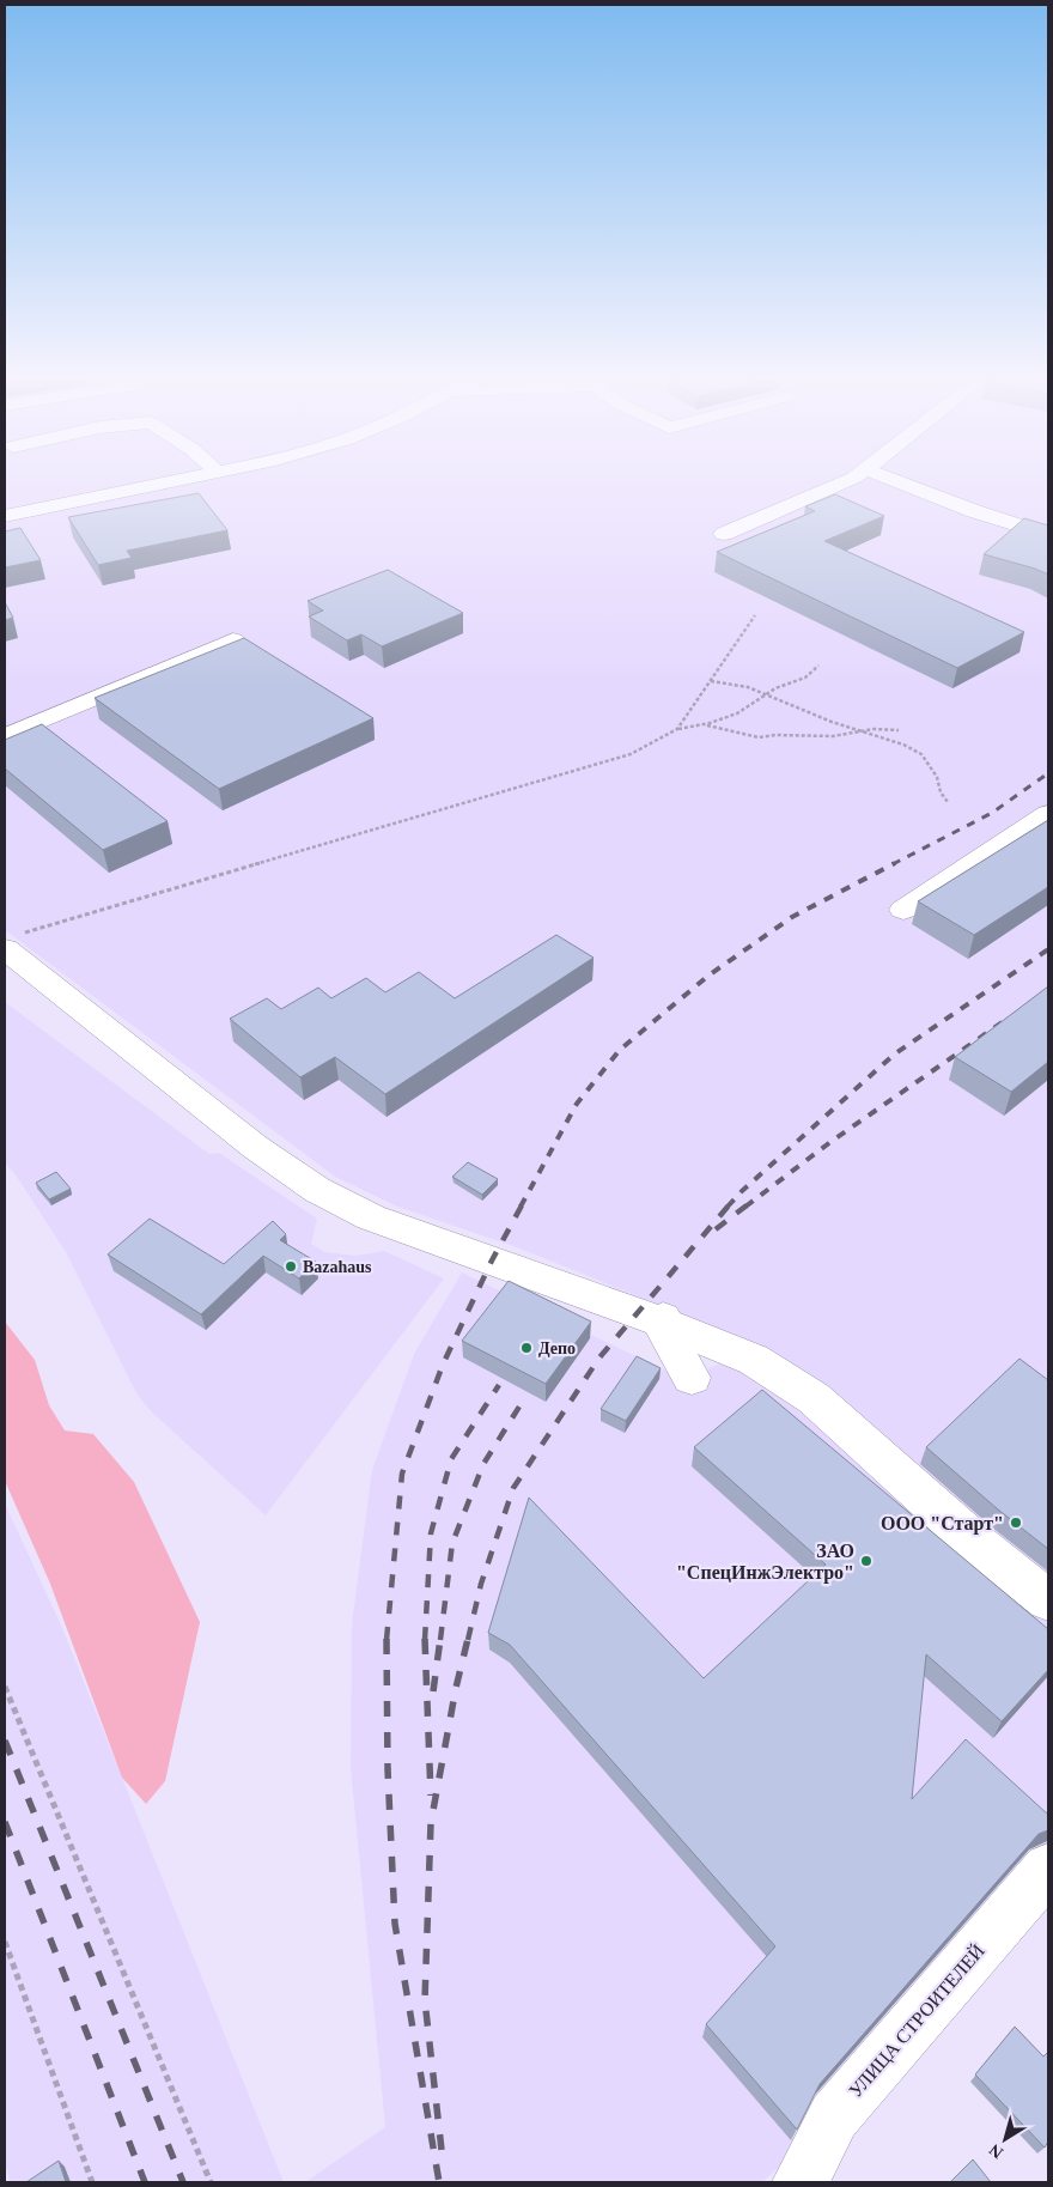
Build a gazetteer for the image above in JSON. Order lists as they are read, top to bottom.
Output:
{
  "streets": {
    "street": ["УЛИЦА СТРОИТЕЛЕЙ"]
  },
  "places": [
    "Bazahaus",
    "Депо",
    "ООО \"Старт\"",
    "ЗАО \"СпецИнжЭлектро\""
  ],
  "north": "bottom left"
}
